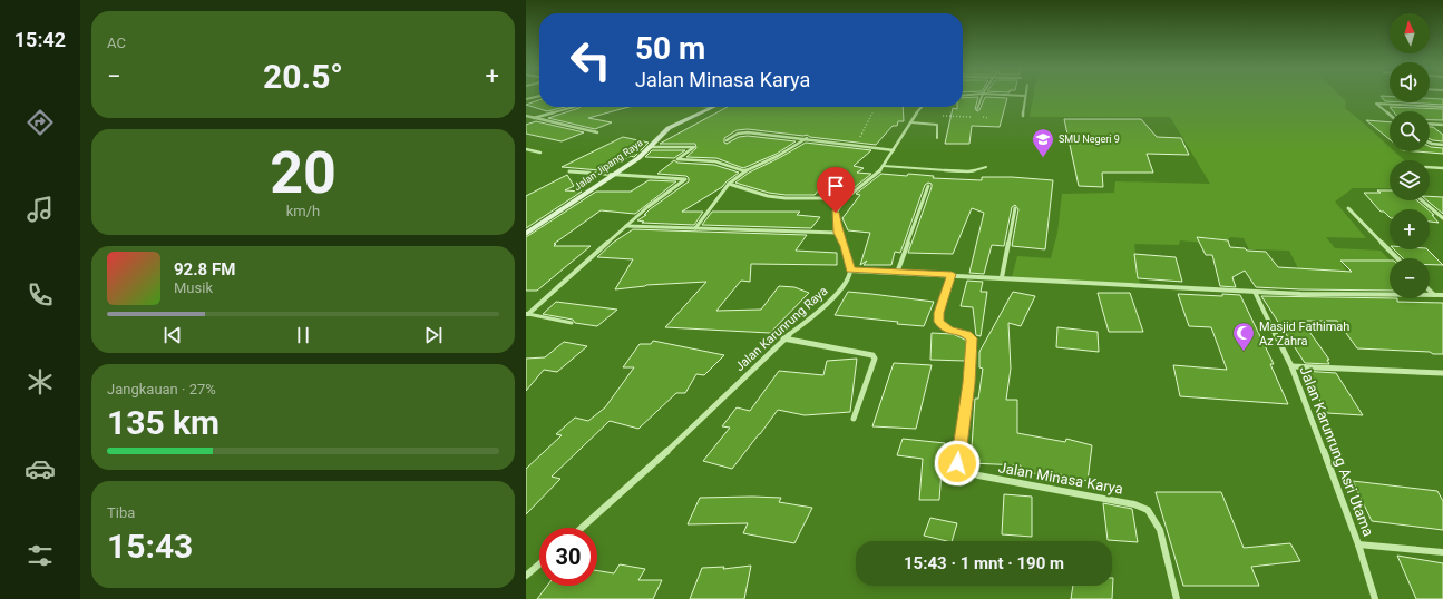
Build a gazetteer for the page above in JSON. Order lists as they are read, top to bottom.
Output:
{
  "streets": {
    "street": [
      "Jalan Jipang Raya",
      "Jalan Karunrung Raya",
      "Jalan Karunrung Asri Utama",
      "Jalan Minasa Karya"
    ]
  },
  "places": {
    "school or university": ["SMU Negeri 9"],
    "mosque": ["Masjid Fathimah Az Zahra"]
  },
  "north": "top",
  "page": {
    "tabs": "15:42",
    "tile": [
      "AC",
      ["20", "km/h"],
      ["Jangkauan · 27%", "135 km"],
      ["Tiba", "15:43"]
    ],
    "map_buttons": ["+", "−"],
    "turn": ["50 m", "Jalan Minasa Karya"],
    "heat": ["−", "20.5°", "+"],
    "song": ["92.8 FM", "Musik"],
    "limit": "30",
    "trip": "15:43 · 1 mnt · 190 m"
  }
}
